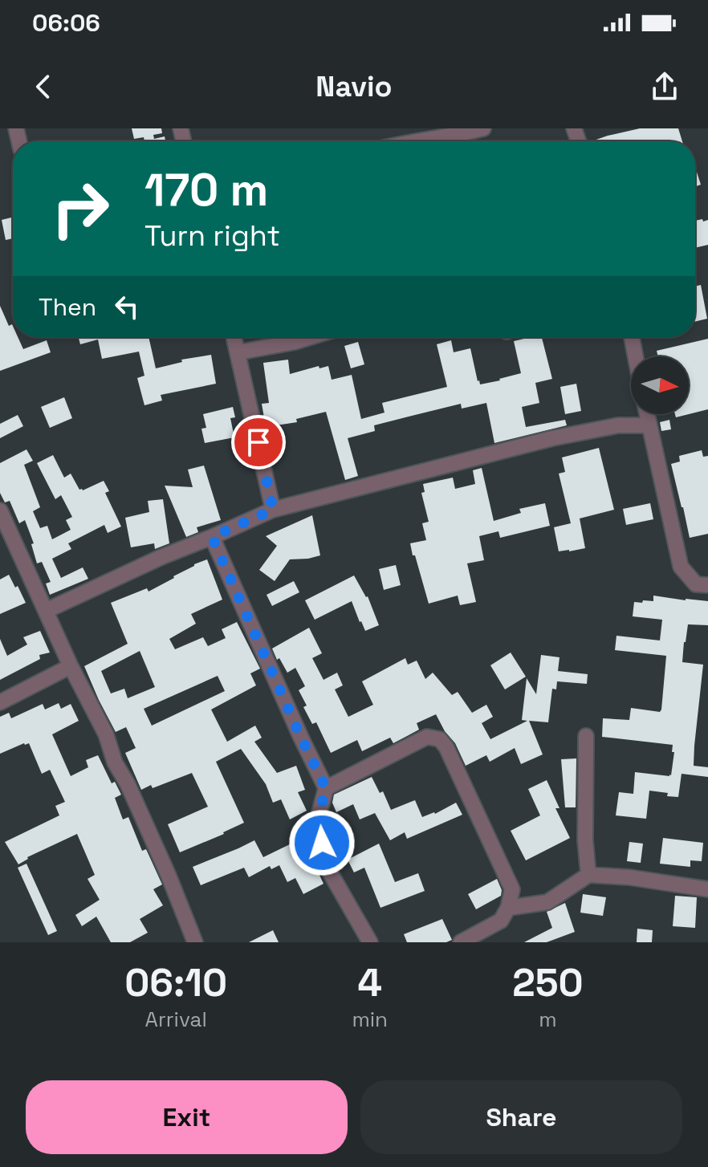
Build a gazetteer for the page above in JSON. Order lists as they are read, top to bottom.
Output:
{
  "north": "right",
  "page": {
    "status": "06:06",
    "header": "Navio",
    "turn": ["170 m", "Turn right"],
    "then": "Then",
    "eta": [
      "06:10",
      "Arrival",
      "4",
      "min",
      "250",
      "m"
    ],
    "buttons": ["Exit", "Share"]
  }
}
